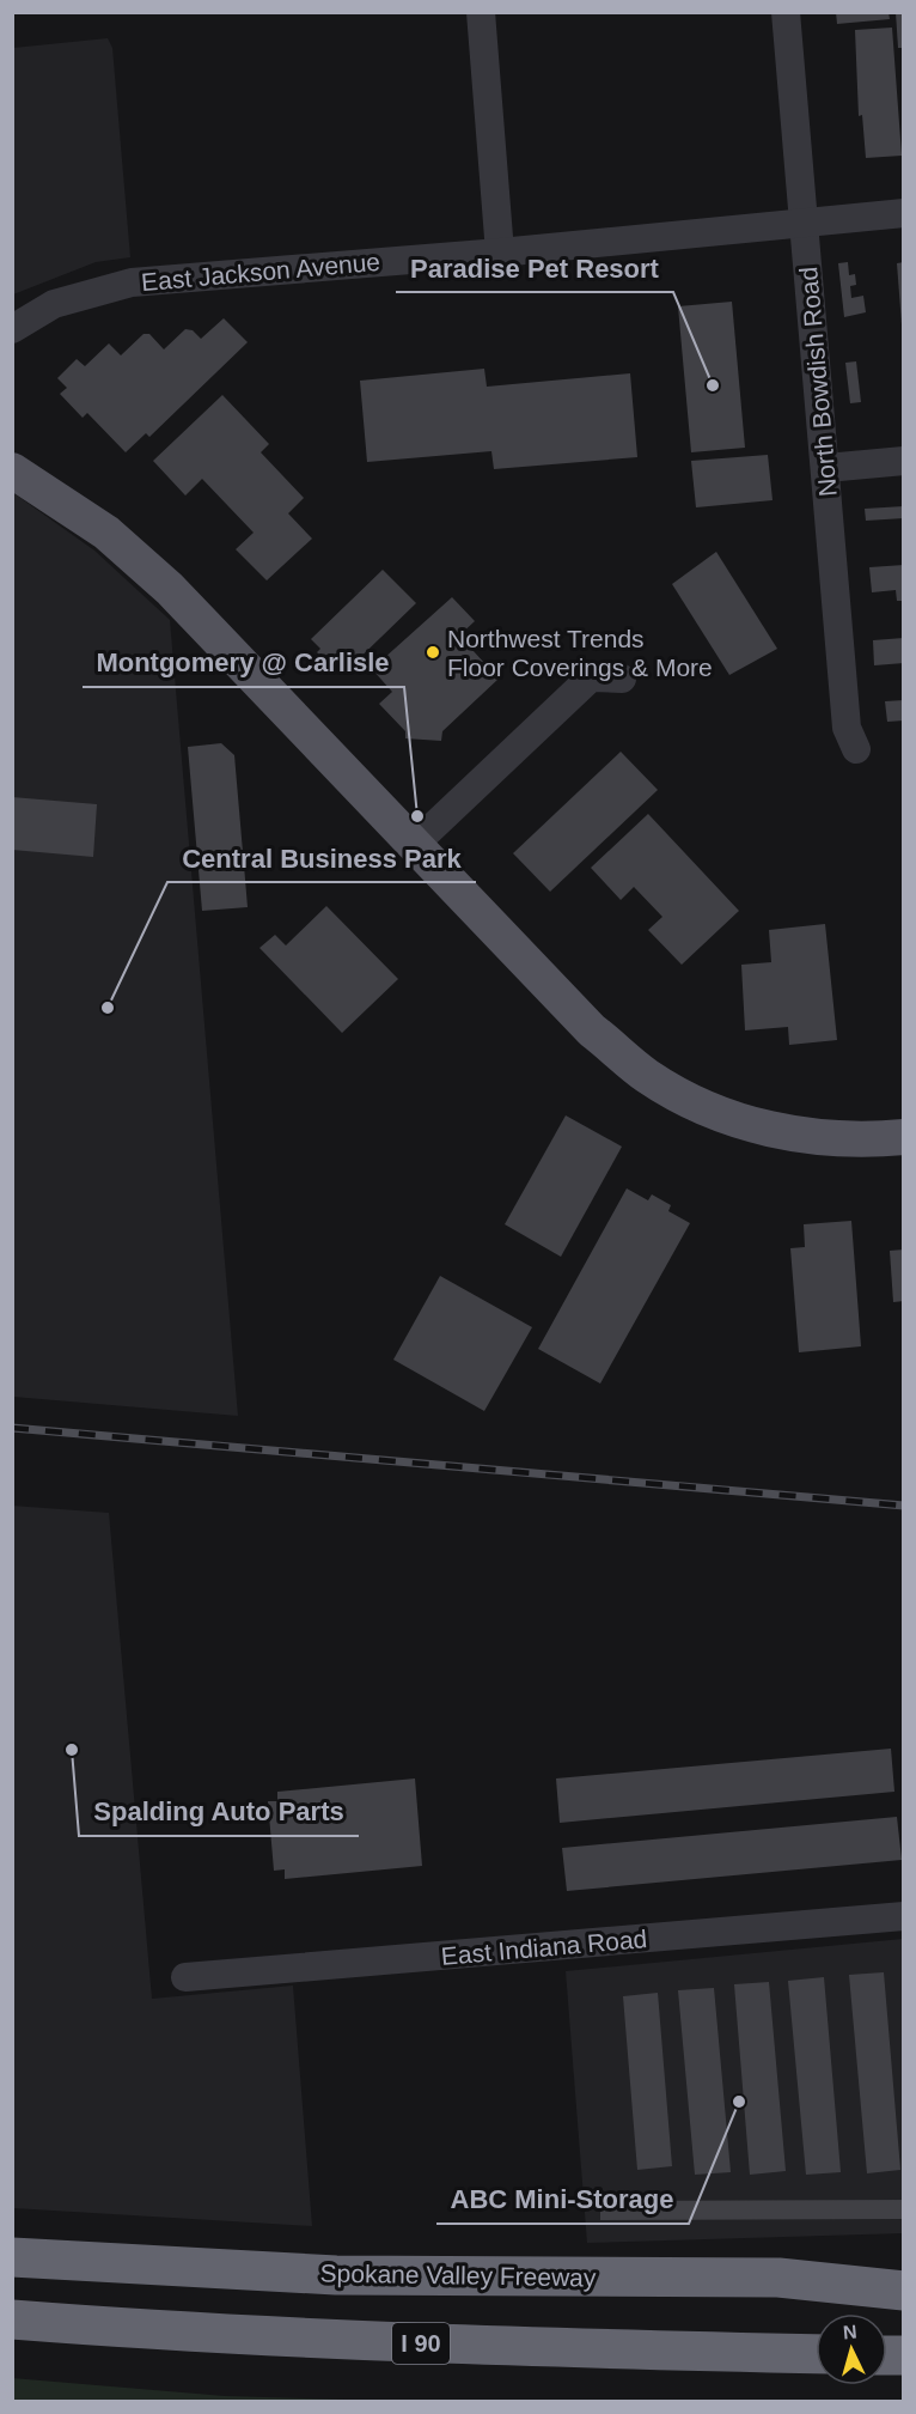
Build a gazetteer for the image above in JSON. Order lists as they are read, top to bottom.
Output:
{
  "streets": {
    "highway": ["Spokane Valley Freeway", "I 90"],
    "street": ["East Jackson Avenue", "North Bowdish Road", "East Indiana Road"]
  },
  "crossings": [
    ["East Jackson Avenue", "North Bowdish Road"]
  ],
  "places": [
    "Paradise Pet Resort",
    "Northwest Trends Floor Coverings & More",
    "Montgomery @ Carlisle",
    "Central Business Park",
    "Spalding Auto Parts",
    "ABC Mini-Storage"
  ],
  "north": "top"
}
